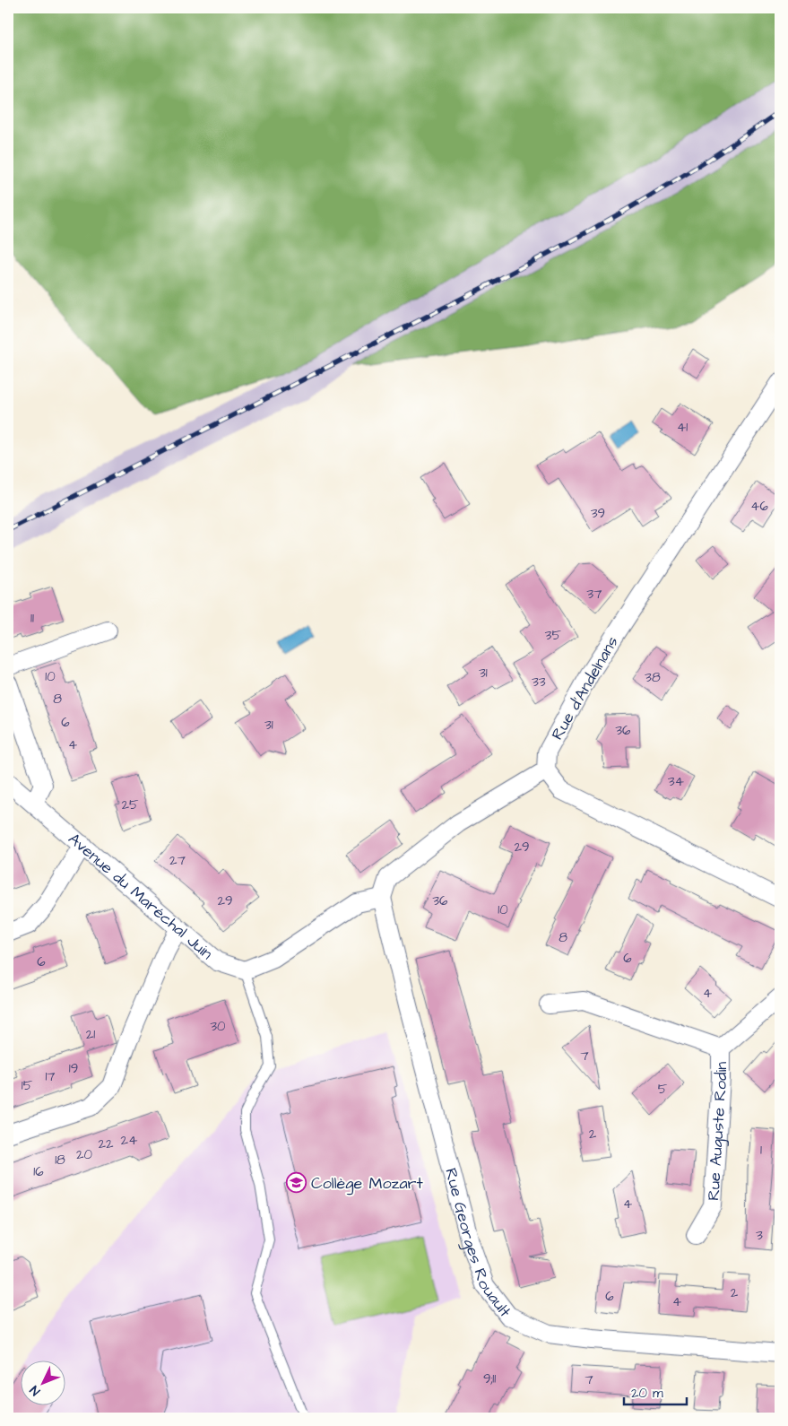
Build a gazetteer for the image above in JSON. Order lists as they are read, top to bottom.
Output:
{
  "streets": {
    "street": [
      "Rue d'Andelnans",
      "Avenue du Maréchal Juin",
      "Rue Auguste Rodin",
      "Rue Georges Rouault"
    ]
  },
  "places": {
    "school or university": ["Collège Mozart"]
  },
  "house_numbers": [
    "41",
    "46",
    "39",
    "37",
    "11",
    "35",
    "31",
    "10",
    "38",
    "33",
    "8",
    "6",
    "31",
    "36",
    "4",
    "34",
    "25",
    "29",
    "27",
    "29",
    "36",
    "10",
    "8",
    "6",
    "6",
    "4",
    "30",
    "21",
    "7",
    "19",
    "17",
    "15",
    "5",
    "2",
    "24",
    "22",
    "1",
    "20",
    "18",
    "16",
    "4",
    "3",
    "2",
    "6",
    "4",
    "9;11",
    "7"
  ],
  "scale_bar": "20 m",
  "north": "bottom left"
}
